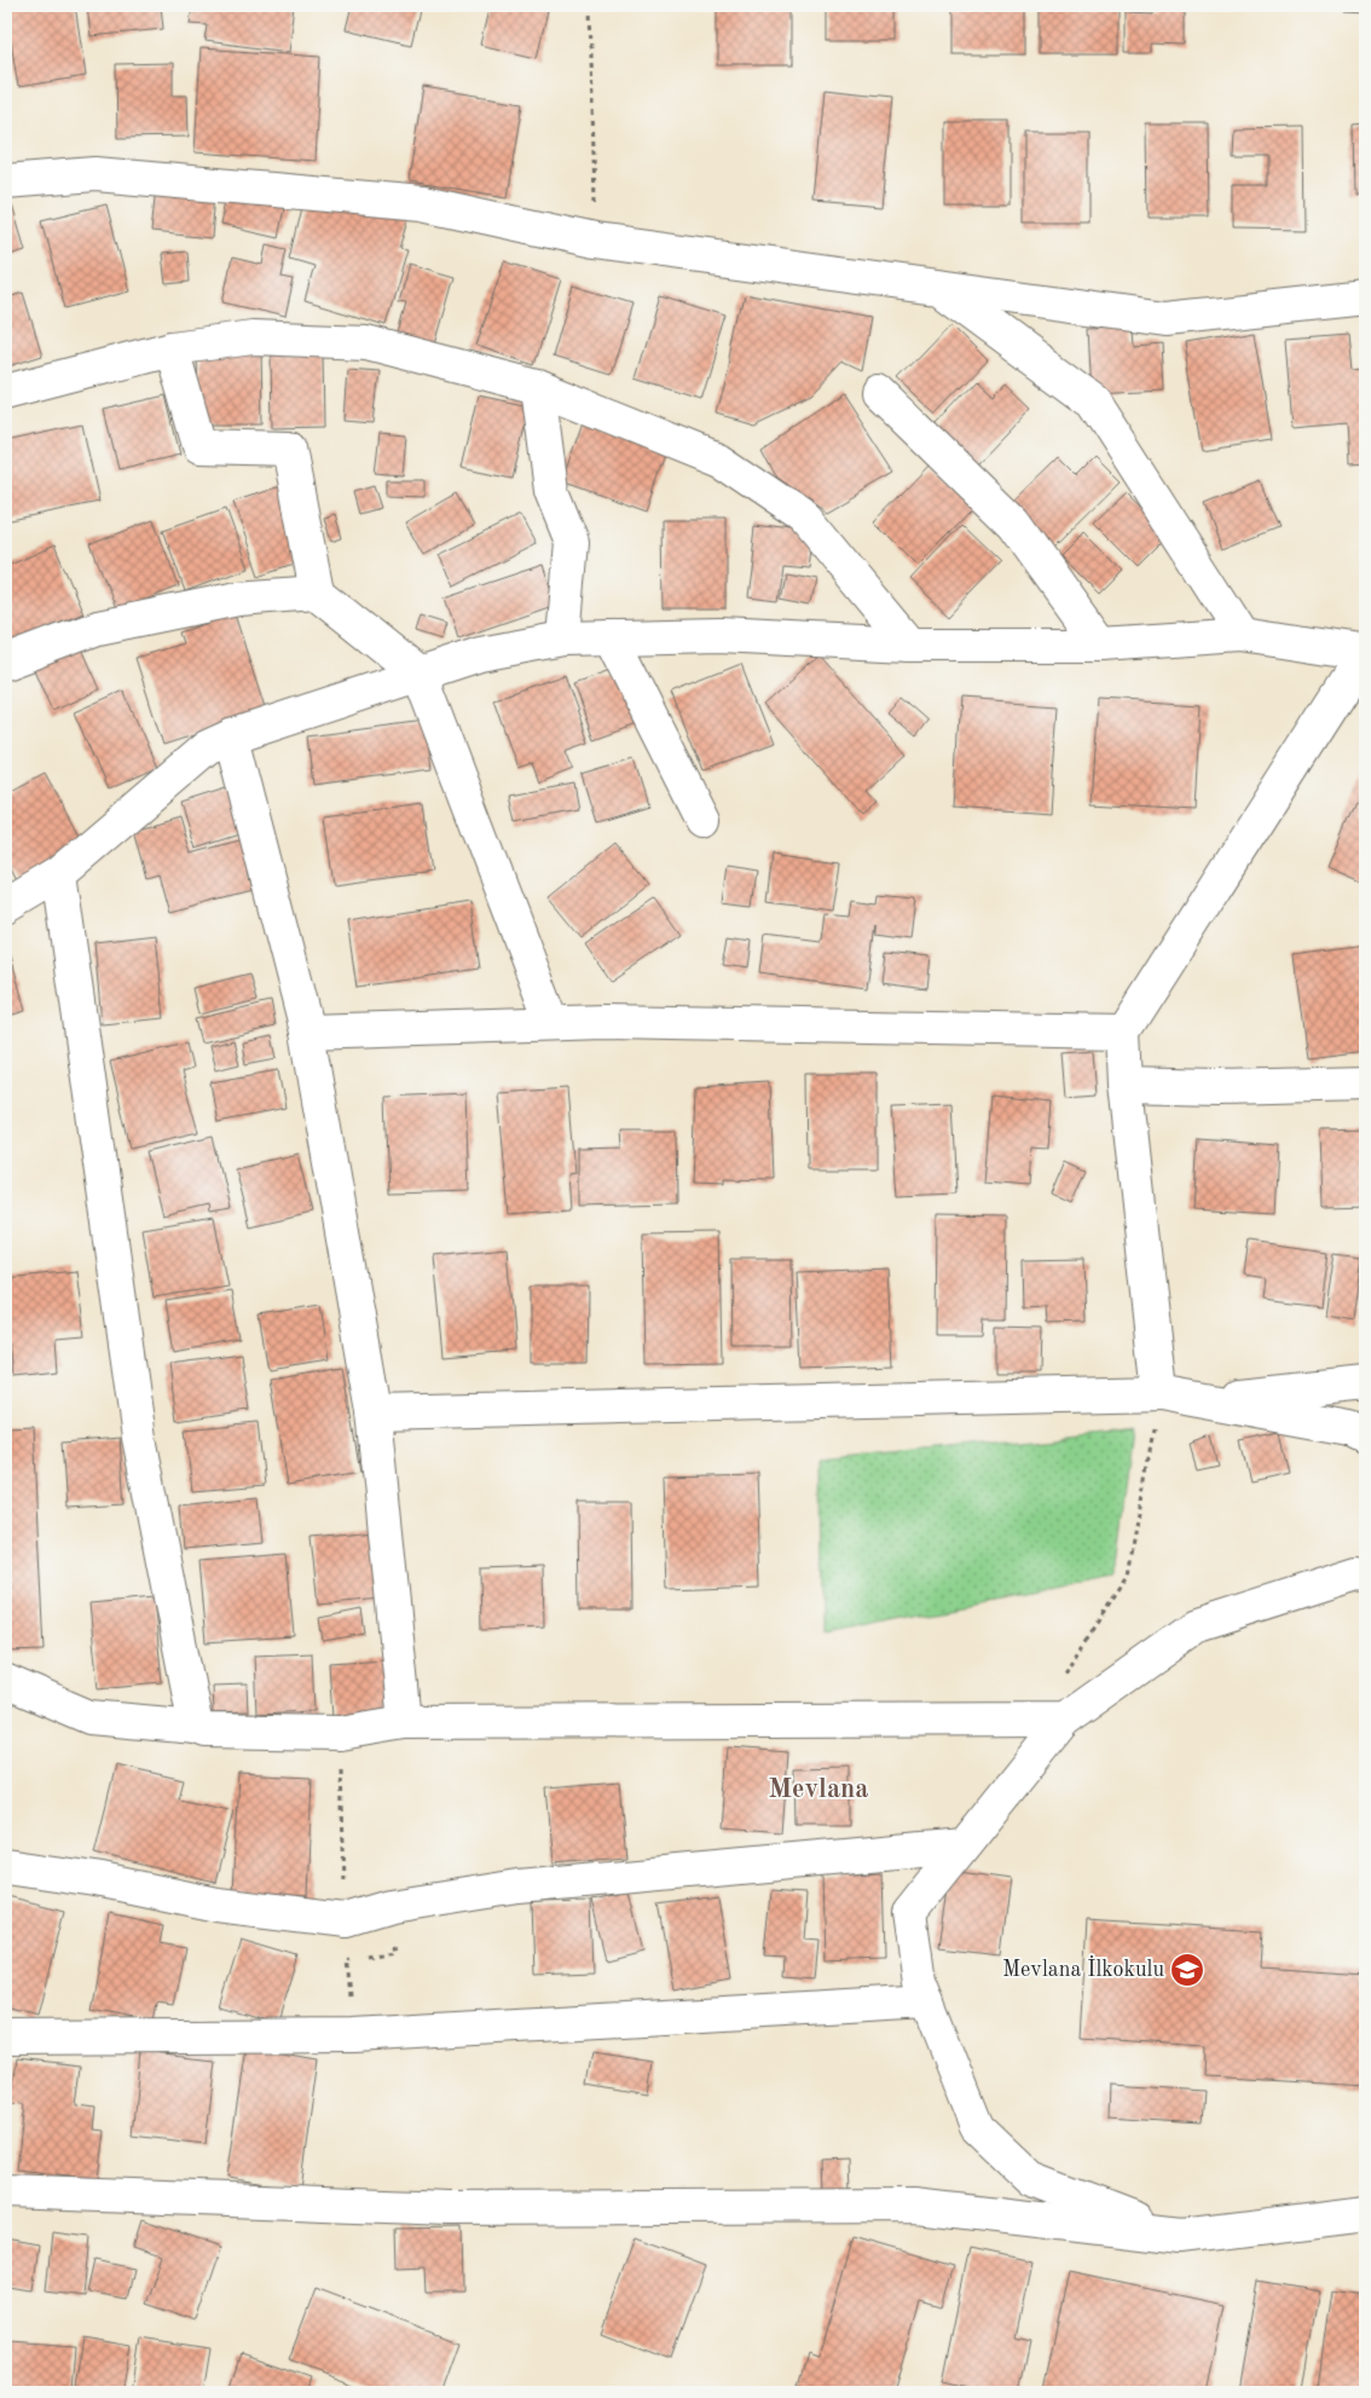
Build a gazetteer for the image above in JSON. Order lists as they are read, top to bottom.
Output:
{
  "districts": ["Mevlana"],
  "places": {
    "school or university": ["Mevlana İlkokulu"]
  }
}
